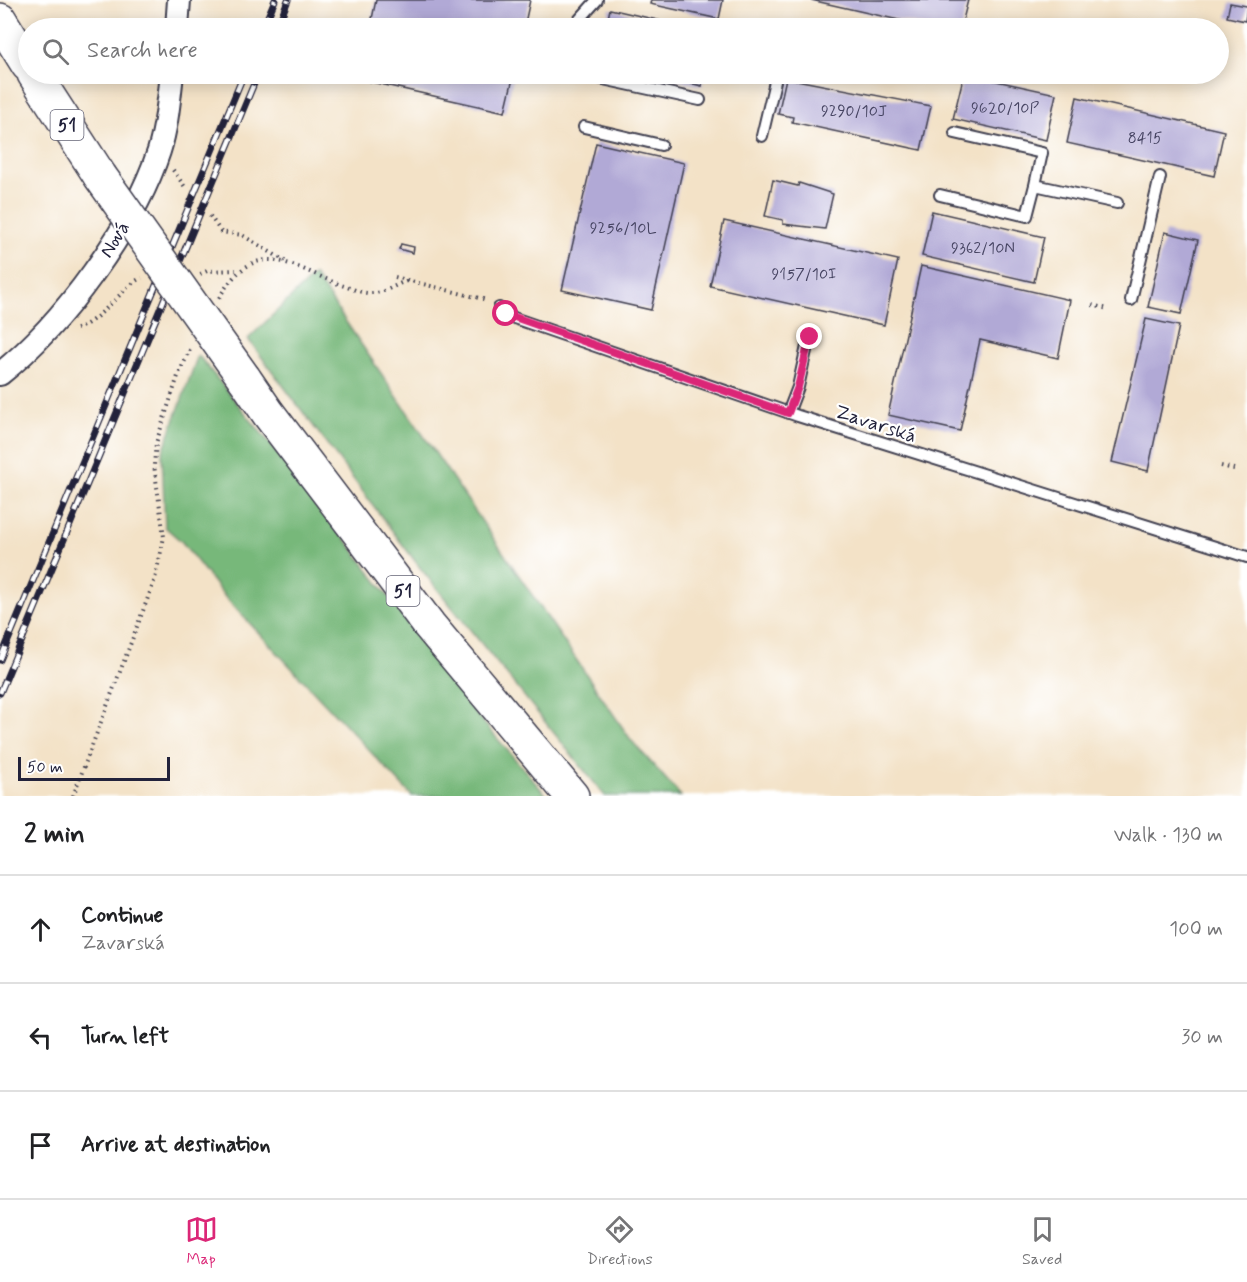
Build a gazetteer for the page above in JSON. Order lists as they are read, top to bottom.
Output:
{
  "streets": {
    "main road": ["51"],
    "street": ["Nová"],
    "lane": ["Zavarská"]
  },
  "house_numbers": [
    "9620/10P",
    "9290/10J",
    "8415",
    "9256/10L",
    "9362/10N",
    "9157/10I"
  ],
  "scale_bar": "50 m",
  "page": {
    "search": "Search here",
    "scale": "50 m",
    "heading": ["2 min", "Walk · 130 m"],
    "list": [
      ["Continue", "Zavarská", "100 m"],
      ["Turn left", "30 m"],
      "Arrive at destination"
    ],
    "nav": ["Map", "Directions", "Saved"]
  }
}
